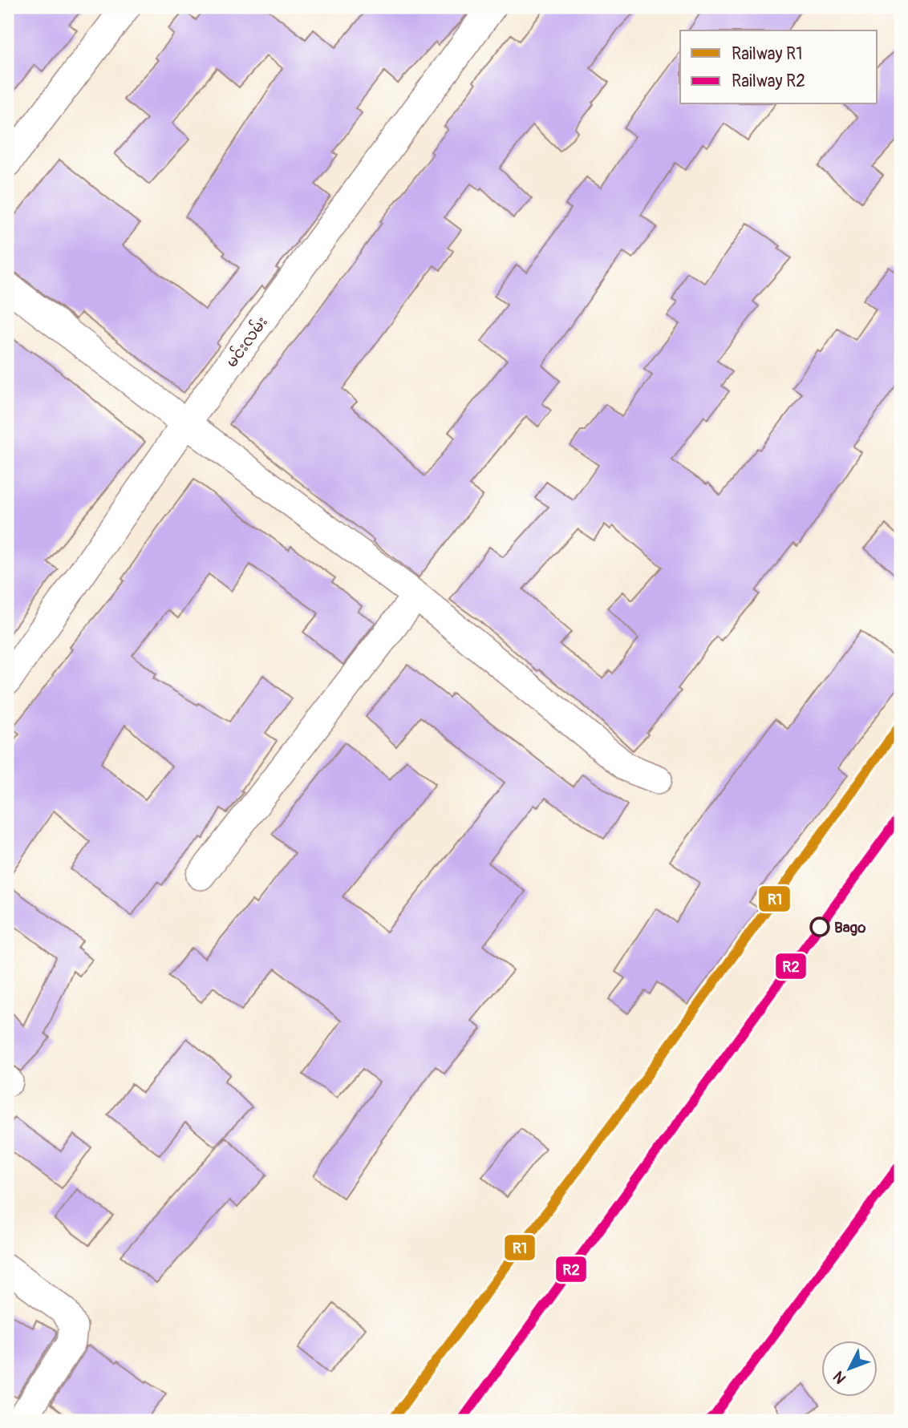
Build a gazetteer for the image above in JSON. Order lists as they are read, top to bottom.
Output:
{
  "streets": {
    "street": ["မင်းလမ်း"]
  },
  "places": ["Bago"],
  "lines": ["rail line R1", "rail line R2"],
  "legend": ["Railway R1", "Railway R2"],
  "north": "bottom left"
}
